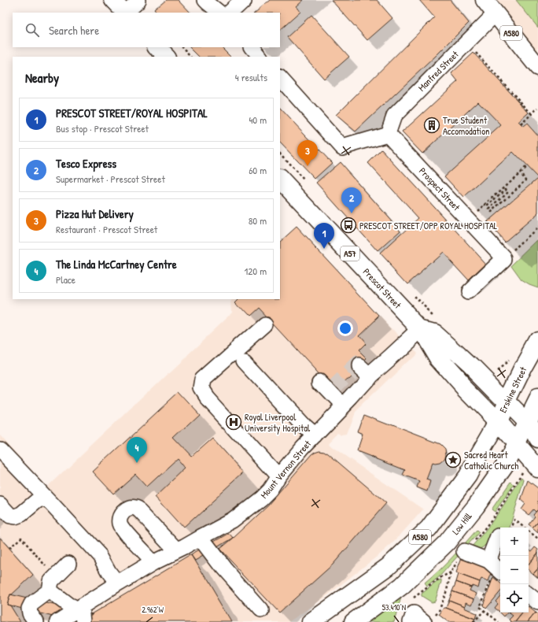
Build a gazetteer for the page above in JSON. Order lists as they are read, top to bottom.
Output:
{
  "streets": {
    "main road": [
      "A580",
      "A57",
      "Prescot Street",
      "Erskine Street",
      "Low Hill"
    ],
    "street": ["Manfred Street", "Prospect Street", "Mount Vernon Street"]
  },
  "crossings": [
    ["A580", "Manfred Street"],
    ["A580", "A57"],
    ["A580", "Prescot Street"],
    ["A580", "Erskine Street"],
    ["Manfred Street", "Prospect Street"],
    ["A57", "Prescot Street"],
    ["A57", "Erskine Street"],
    ["A57", "Low Hill"],
    ["Prescot Street", "Erskine Street"],
    ["Prescot Street", "Mount Vernon Street"],
    ["Prescot Street", "Low Hill"]
  ],
  "places": {
    "building": ["True Student Accomodation"],
    "bus stop": ["PRESCOT STREET/OPP ROYAL HOSPITAL"],
    "hospital": ["Royal Liverpool University Hospital"],
    "place": ["Sacred Heart Catholic Church"]
  },
  "page": {
    "search": "Search here",
    "heading": ["Nearby", "4 results"],
    "list": [
      {
        "mark": "1",
        "name": "PRESCOT STREET/ROYAL HOSPITAL",
        "note": "Bus stop · Prescot Street",
        "value": "40 m"
      },
      {
        "mark": "2",
        "name": "Tesco Express",
        "note": "Supermarket · Prescot Street",
        "value": "60 m"
      },
      {
        "mark": "3",
        "name": "Pizza Hut Delivery",
        "note": "Restaurant · Prescot Street",
        "value": "80 m"
      },
      {
        "mark": "4",
        "name": "The Linda McCartney Centre",
        "note": "Place",
        "value": "120 m"
      }
    ],
    "pins": [
      "3",
      "2",
      "1",
      "4"
    ],
    "map_buttons": ["+", "−"]
  },
  "coordinates": ["53.410°N", "2.962°W"]
}
